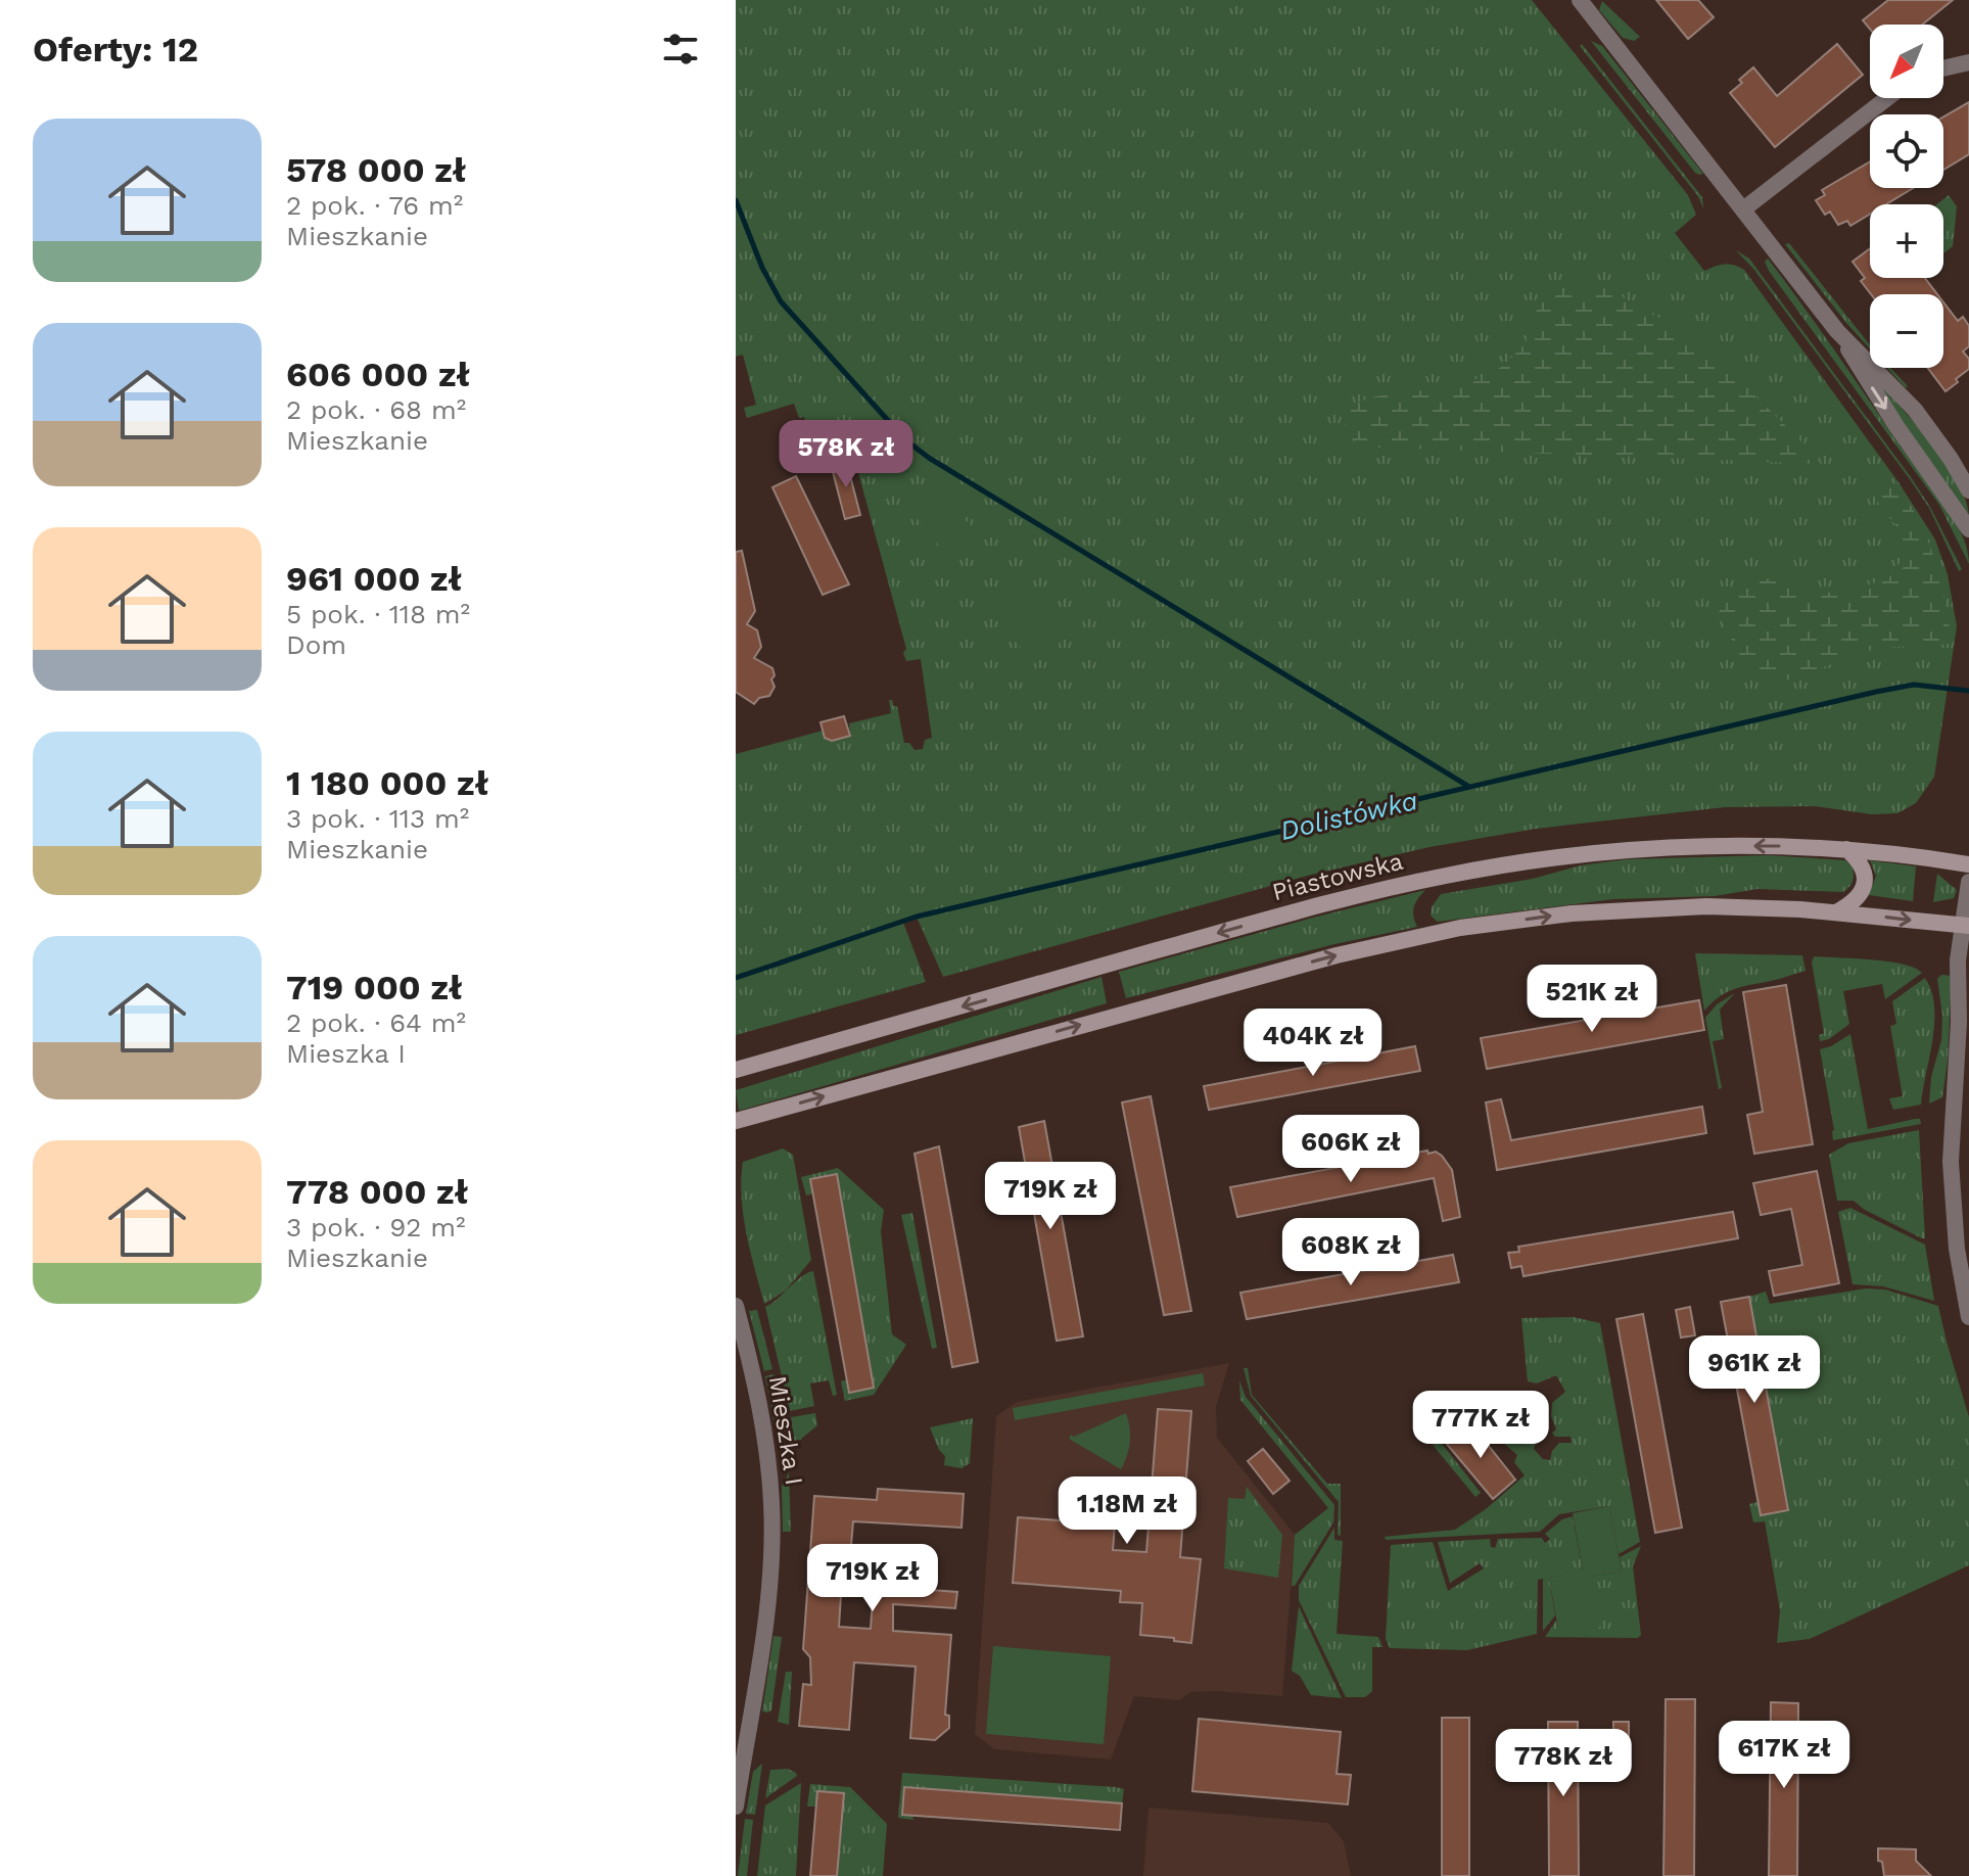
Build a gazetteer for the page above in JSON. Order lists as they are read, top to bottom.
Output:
{
  "streets": {
    "main road": ["Piastowska"],
    "street": ["Mieszka I"]
  },
  "water": ["Dolistówka"],
  "north": "bottom left",
  "page": {
    "heading": "Oferty: 12",
    "map_buttons": ["+", "−"],
    "list": [
      {
        "name": "578 000 zł",
        "note": "2 pok. · 76 m² · Mieszkanie"
      },
      {
        "name": "606 000 zł",
        "note": "2 pok. · 68 m² · Mieszkanie"
      },
      {
        "name": "961 000 zł",
        "note": "5 pok. · 118 m² · Dom"
      },
      {
        "name": "1 180 000 zł",
        "note": "3 pok. · 113 m² · Mieszkanie"
      },
      {
        "name": "719 000 zł",
        "note": "2 pok. · 64 m² · Mieszka I"
      },
      {
        "name": "778 000 zł",
        "note": "3 pok. · 92 m² · Mieszkanie"
      }
    ],
    "price": [
      "578K zł",
      "521K zł",
      "404K zł",
      "606K zł",
      "719K zł",
      "608K zł",
      "961K zł",
      "777K zł",
      "1.18M zł",
      "719K zł",
      "617K zł",
      "778K zł"
    ]
  }
}
